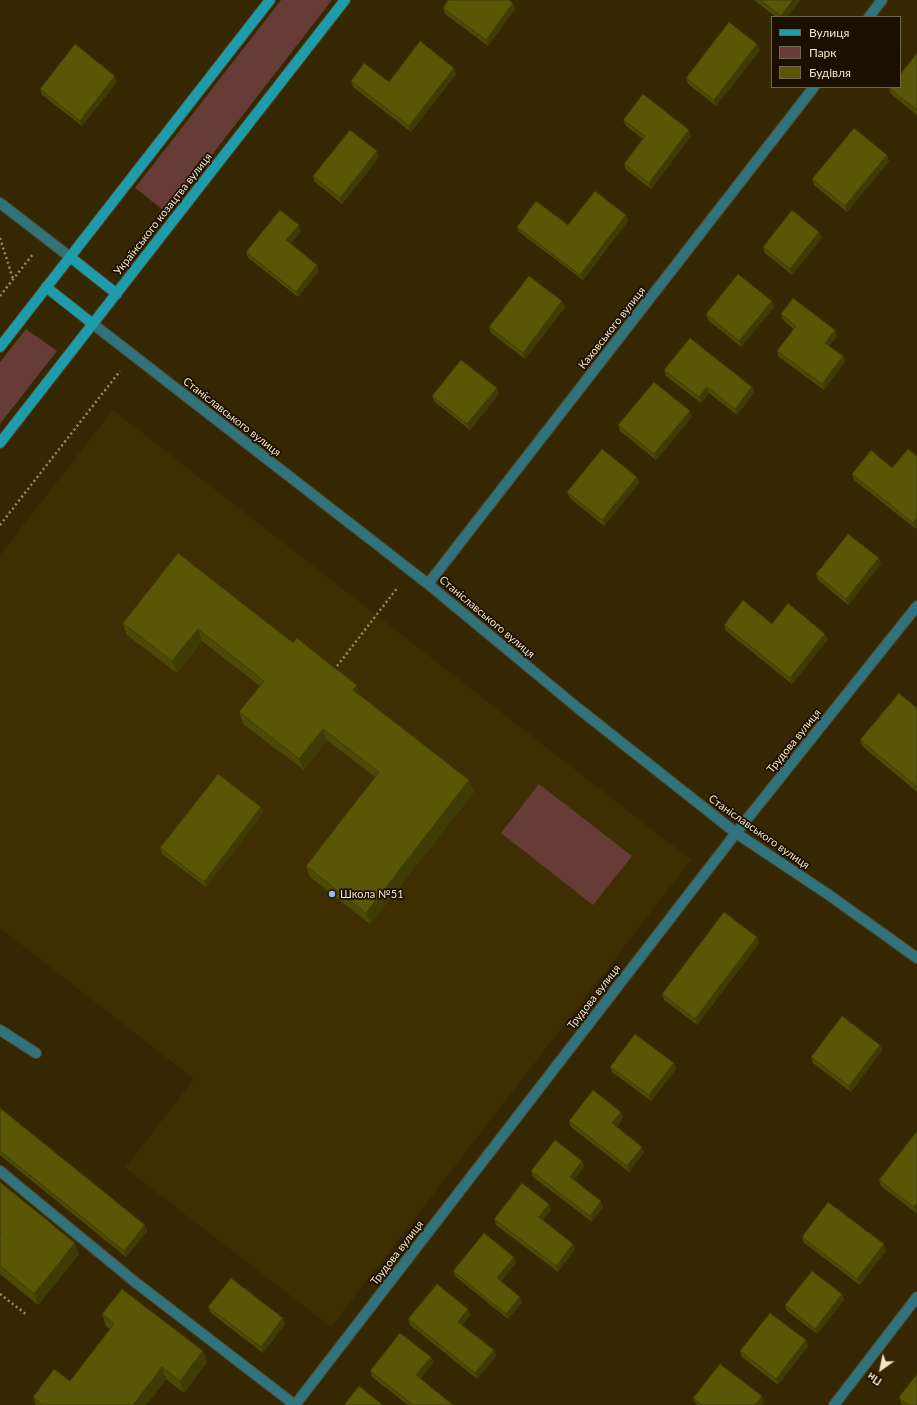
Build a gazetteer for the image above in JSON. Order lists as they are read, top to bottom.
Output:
{
  "streets": {
    "street": [
      "Українського козацтва вулиця",
      "Каховського вулиця",
      "Станіславського вулиця",
      "Трудова вулиця"
    ]
  },
  "crossings": [
    ["Українського козацтва вулиця", "Станіславського вулиця"],
    ["Каховського вулиця", "Станіславського вулиця"],
    ["Станіславського вулиця", "Трудова вулиця"]
  ],
  "places": ["Школа №51"],
  "legend": ["Вулиця", "Парк", "Будівля"],
  "north": "bottom left"
}
